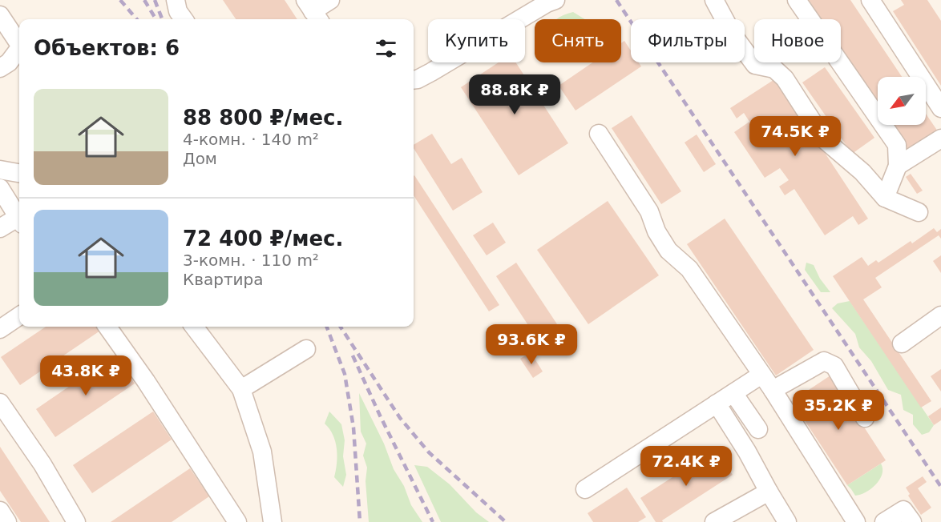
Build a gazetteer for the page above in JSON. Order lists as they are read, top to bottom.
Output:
{
  "north": "bottom left",
  "page": {
    "chip": [
      "Купить",
      "Снять",
      "Фильтры",
      "Новое"
    ],
    "heading": "Объектов: 6",
    "price": [
      "88.8K ₽",
      "74.5K ₽",
      "93.6K ₽",
      "43.8K ₽",
      "35.2K ₽",
      "72.4K ₽"
    ],
    "list": [
      {
        "name": "88 800 ₽/мес.",
        "note": "4-комн. · 140 m² · Дом"
      },
      {
        "name": "72 400 ₽/мес.",
        "note": "3-комн. · 110 m² · Квартира"
      }
    ]
  }
}
